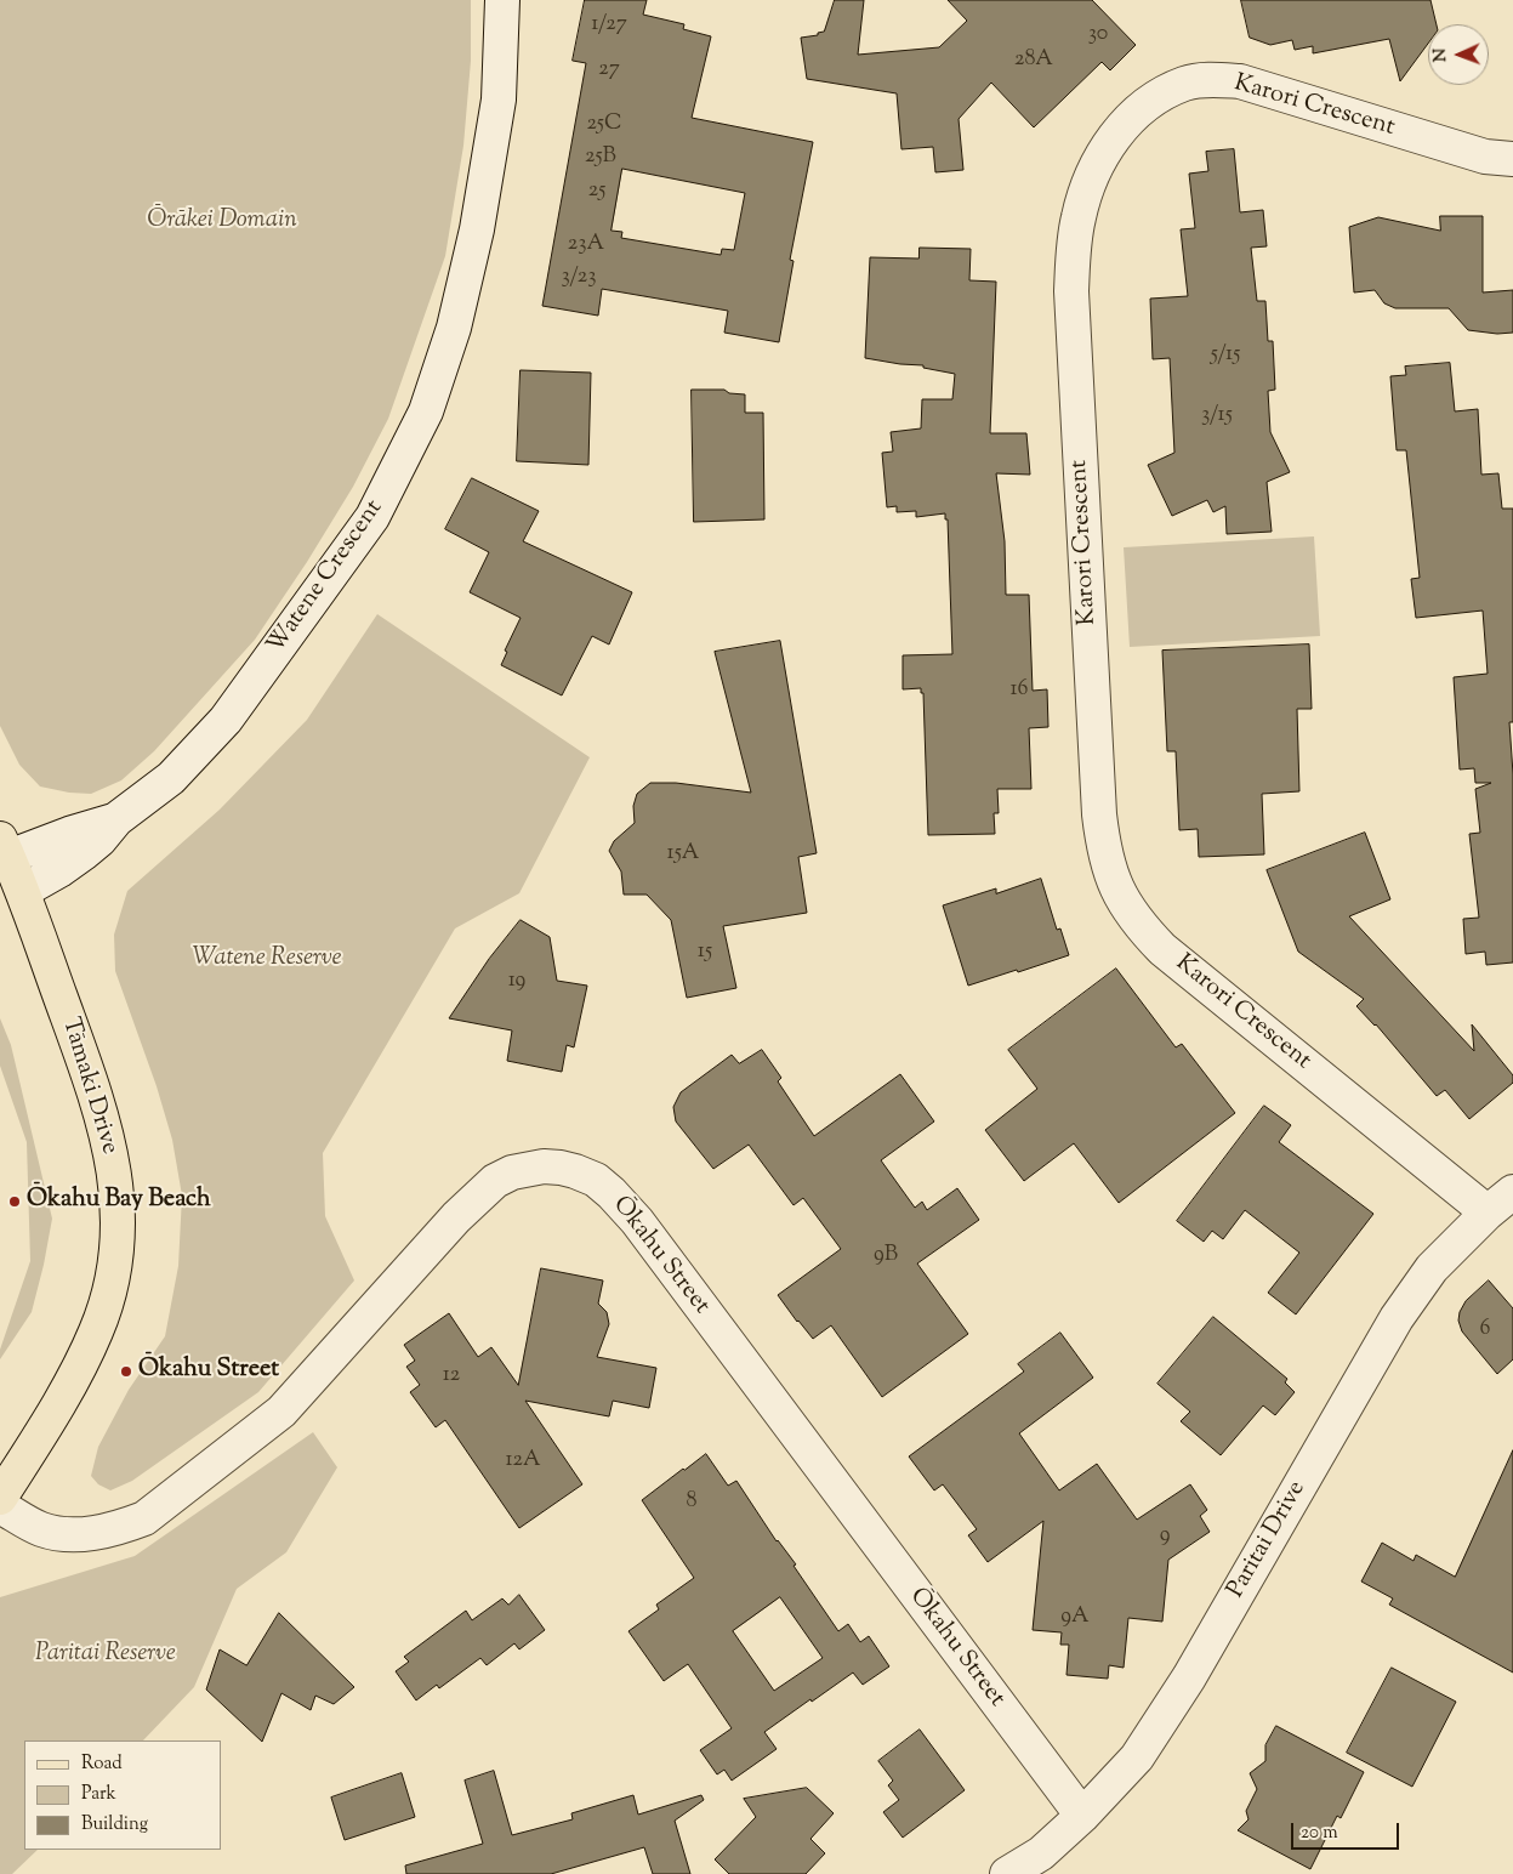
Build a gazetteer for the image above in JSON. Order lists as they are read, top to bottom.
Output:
{
  "streets": {
    "main road": ["Tāmaki Drive"],
    "street": [
      "Karori Crescent",
      "Watene Crescent",
      "Ōkahu Street",
      "Paritai Drive"
    ]
  },
  "crossings": [
    ["Karori Crescent", "Paritai Drive"],
    ["Watene Crescent", "Tāmaki Drive"],
    ["Ōkahu Street", "Paritai Drive"]
  ],
  "parks": ["Ōrākei Domain", "Watene Reserve", "Paritai Reserve"],
  "places": ["Ōkahu Bay Beach", "Ōkahu Street"],
  "house_numbers": [
    "1/27",
    "30",
    "28A",
    "27",
    "25C",
    "25B",
    "25",
    "23A",
    "3/23",
    "5/15",
    "3/15",
    "16",
    "15A",
    "15",
    "19",
    "9B",
    "6",
    "12",
    "12A",
    "8",
    "9",
    "9A"
  ],
  "legend": ["Road", "Park", "Building"],
  "scale_bar": "20 m",
  "north": "left"
}
